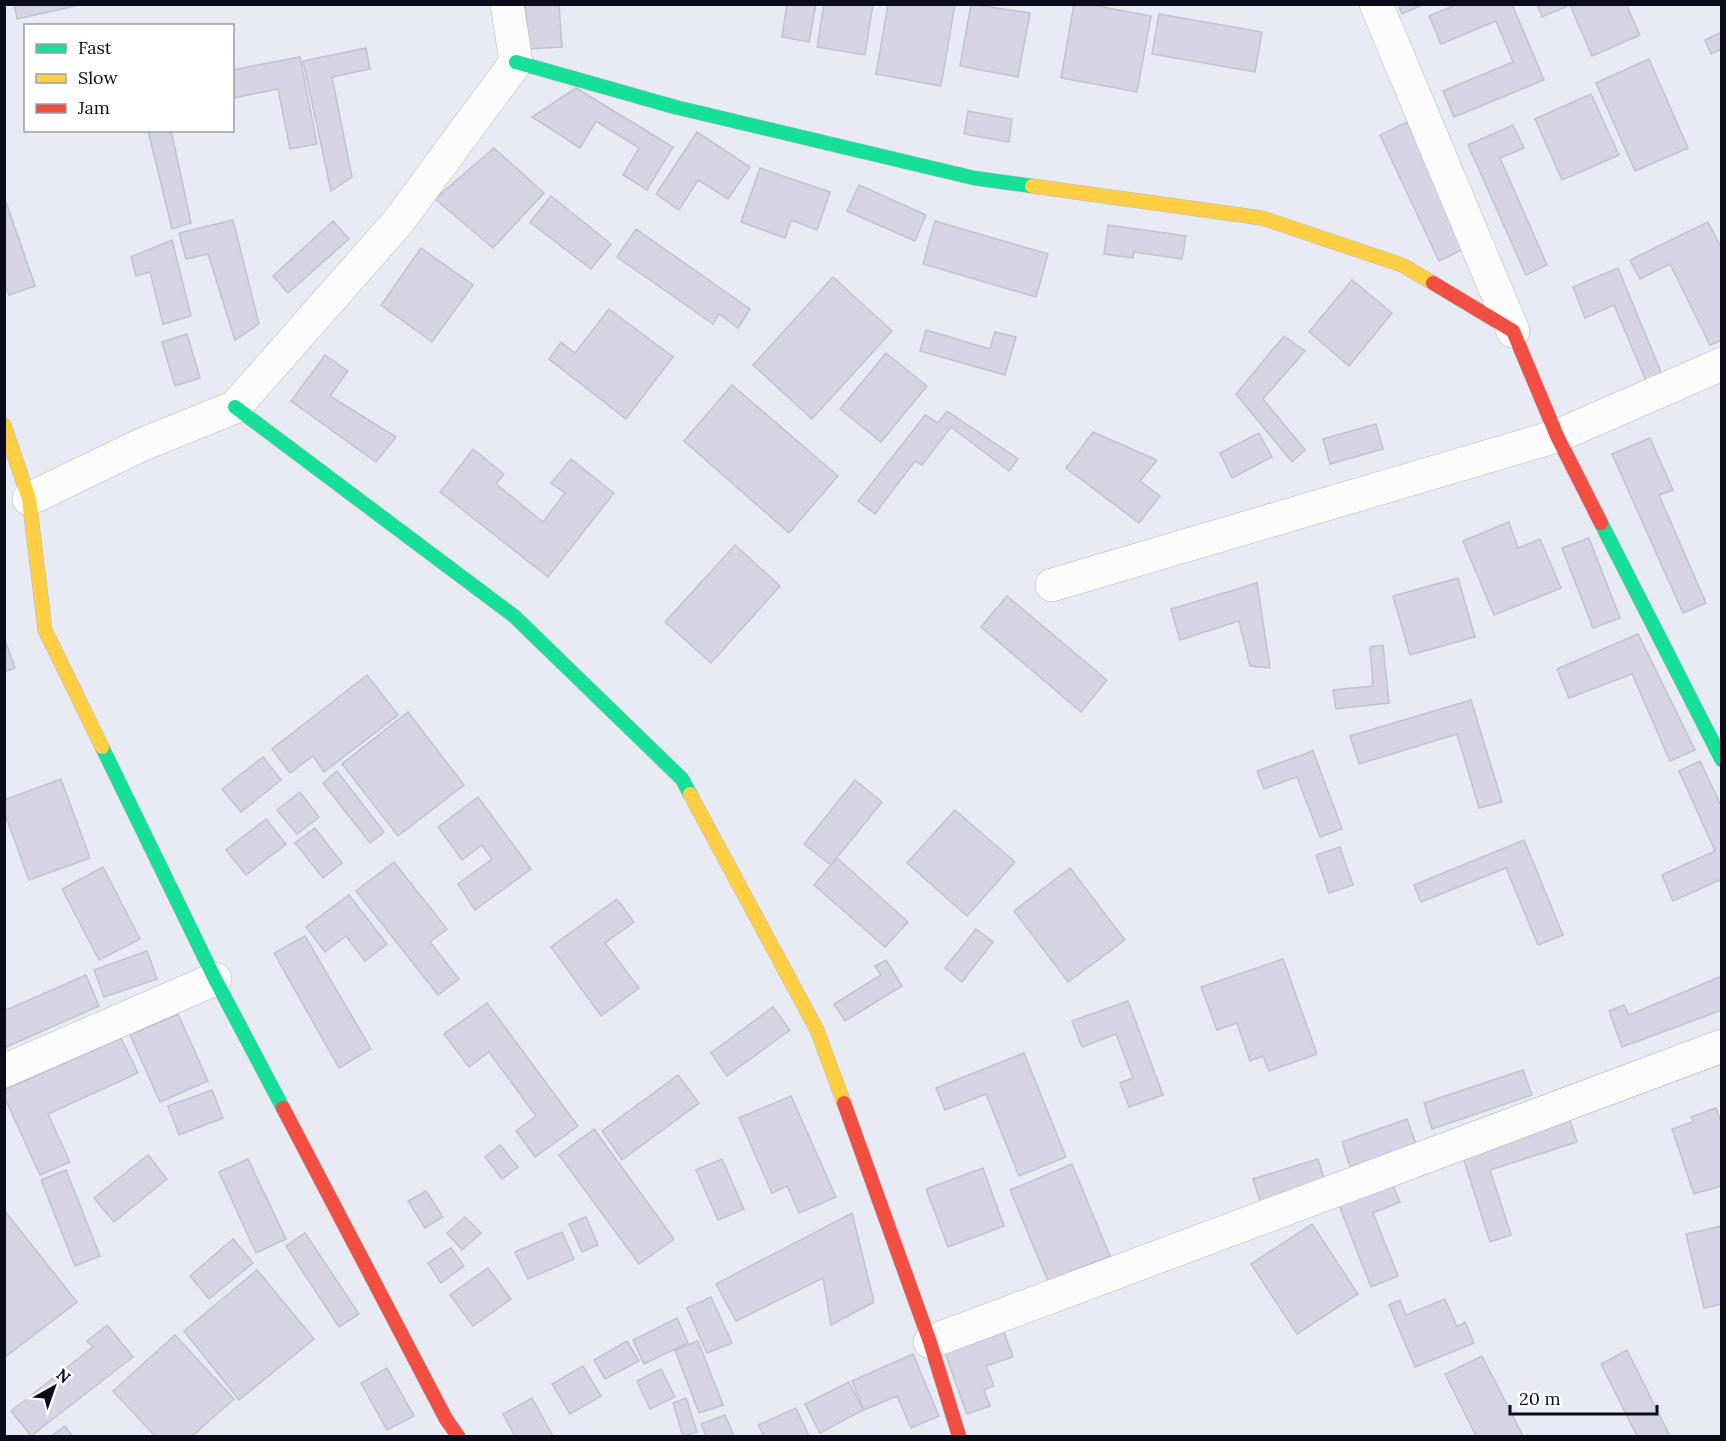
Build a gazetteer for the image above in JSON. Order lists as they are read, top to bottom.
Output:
{
  "legend": ["Fast", "Slow", "Jam"],
  "scale_bar": "20 m",
  "north": "top right"
}
